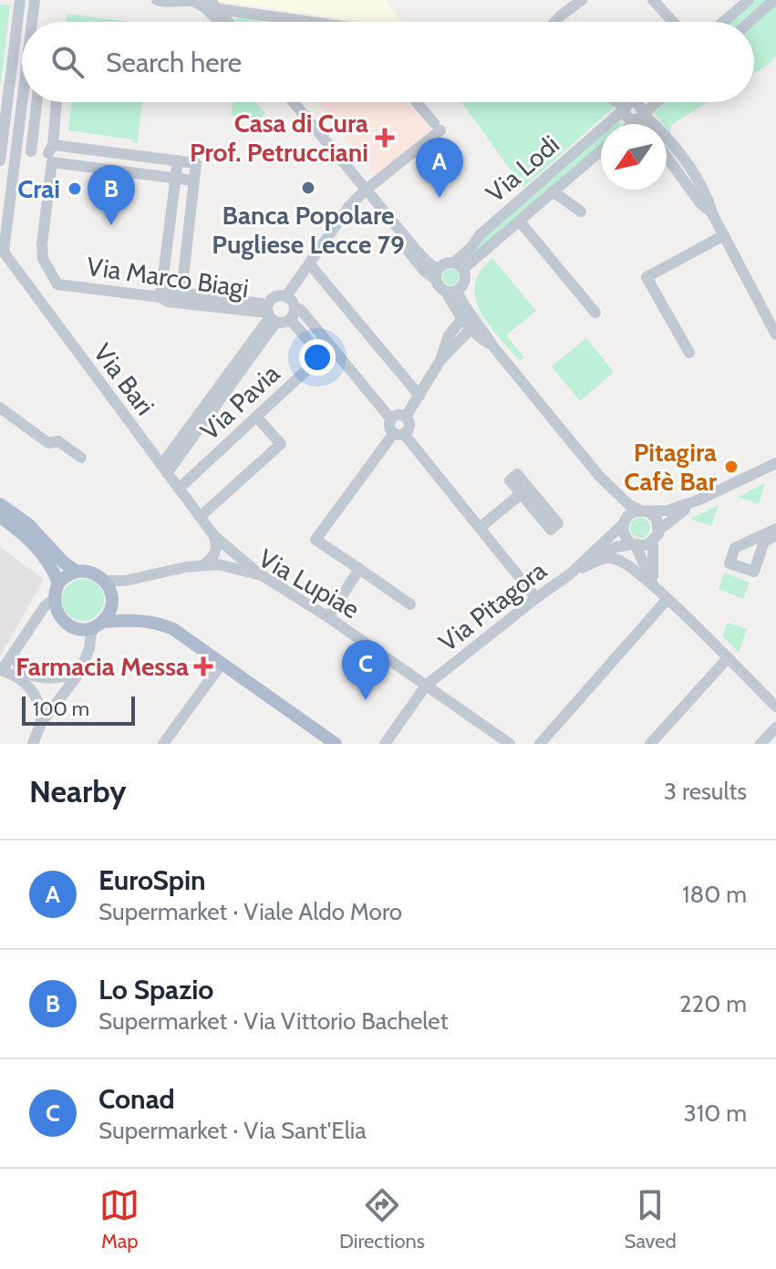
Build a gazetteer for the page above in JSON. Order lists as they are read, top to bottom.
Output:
{
  "streets": {
    "street": [
      "Via Lodi",
      "Via Marco Biagi",
      "Via Bari",
      "Via Pavia",
      "Via Lupiae",
      "Via Pitagora"
    ]
  },
  "crossings": [
    ["Via Bari", "Via Pavia"],
    ["Via Bari", "Via Lupiae"],
    ["Via Lupiae", "Via Pitagora"]
  ],
  "places": {
    "health": ["Casa di Cura Prof. Petrucciani", "Farmacia Messa"],
    "other": ["Banca Popolare Pugliese Lecce 79", "Crai", "Pitagira Cafè Bar"]
  },
  "scale_bar": "100 m",
  "north": "bottom left",
  "page": {
    "search": "Search here",
    "pins": ["A", "B", "C"],
    "scale": "100 m",
    "heading": ["Nearby", "3 results"],
    "list": [
      {
        "mark": "A",
        "name": "EuroSpin",
        "note": "Supermarket · Viale Aldo Moro",
        "value": "180 m"
      },
      {
        "mark": "B",
        "name": "Lo Spazio",
        "note": "Supermarket · Via Vittorio Bachelet",
        "value": "220 m"
      },
      {
        "mark": "C",
        "name": "Conad",
        "note": "Supermarket · Via Sant'Elia",
        "value": "310 m"
      }
    ],
    "nav": ["Map", "Directions", "Saved"]
  }
}
